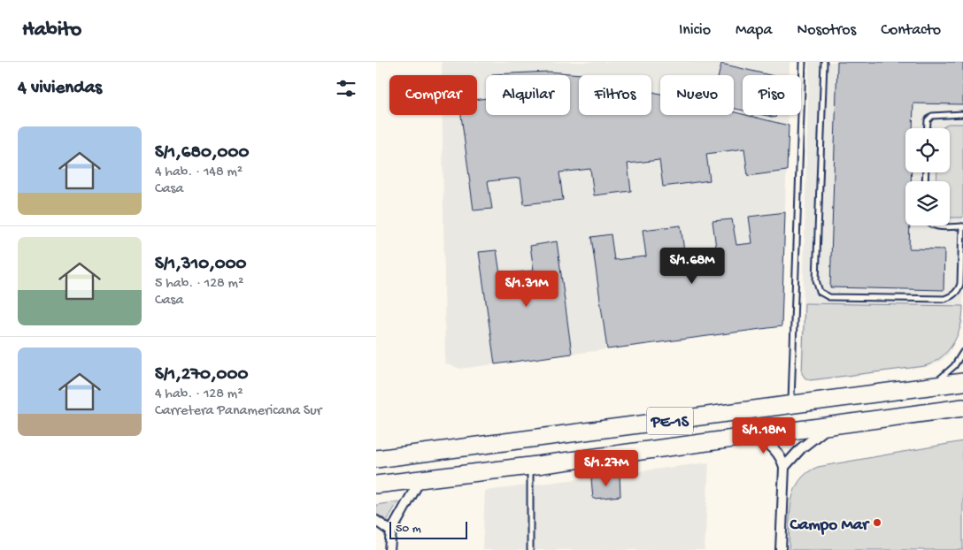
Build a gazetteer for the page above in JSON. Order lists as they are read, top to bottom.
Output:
{
  "streets": {
    "highway": ["PE-1S"]
  },
  "places": ["Campo Mar"],
  "scale_bar": "50 m",
  "page": {
    "header": "Habito",
    "nav": [
      "Inicio",
      "Mapa",
      "Nosotros",
      "Contacto"
    ],
    "heading": "4 viviendas",
    "chip": [
      "Comprar",
      "Alquilar",
      "Filtros",
      "Nuevo",
      "Piso"
    ],
    "list": [
      {
        "name": "S/1,680,000",
        "note": "4 hab. · 148 m² · Casa"
      },
      {
        "name": "S/1,310,000",
        "note": "5 hab. · 128 m² · Casa"
      },
      {
        "name": "S/1,270,000",
        "note": "4 hab. · 128 m² · Carretera Panamericana Sur"
      }
    ],
    "price": [
      "S/1.68M",
      "S/1.31M",
      "S/1.18M",
      "S/1.27M"
    ],
    "scale": "50 m"
  }
}
